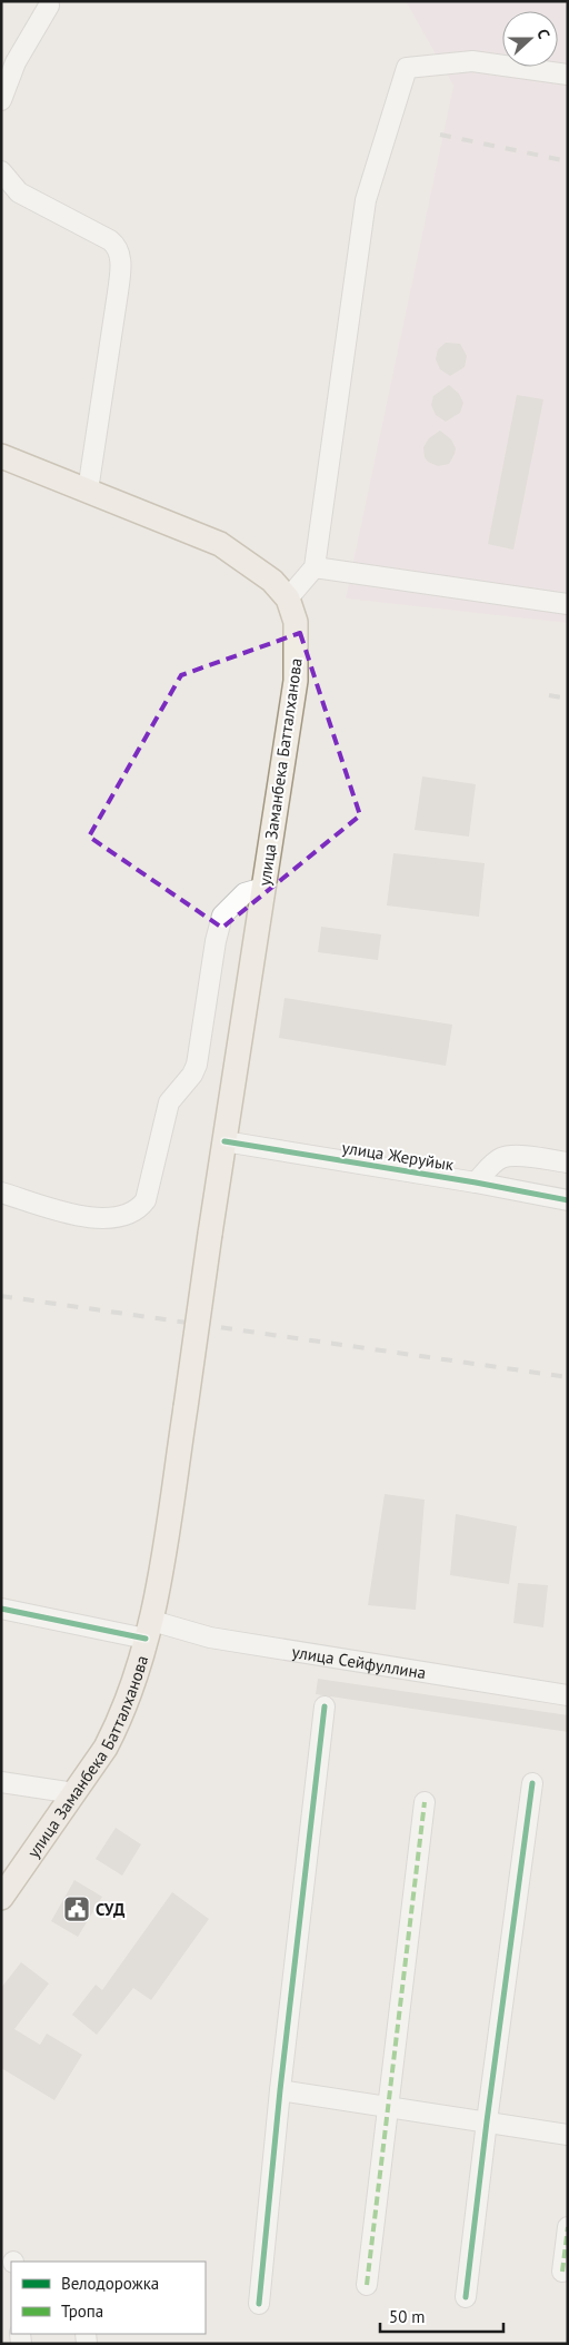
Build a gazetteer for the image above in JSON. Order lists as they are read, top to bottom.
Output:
{
  "streets": {
    "main road": ["улица Заманбека Батталханова"],
    "street": ["улица Жеруйык", "улица Сейфуллина"]
  },
  "crossings": [
    ["улица Заманбека Батталханова", "улица Жеруйык"],
    ["улица Заманбека Батталханова", "улица Сейфуллина"]
  ],
  "places": {
    "public building": ["СУД"]
  },
  "legend": ["Велодорожка", "Тропа"],
  "scale_bar": "50 m",
  "north": "right"
}
